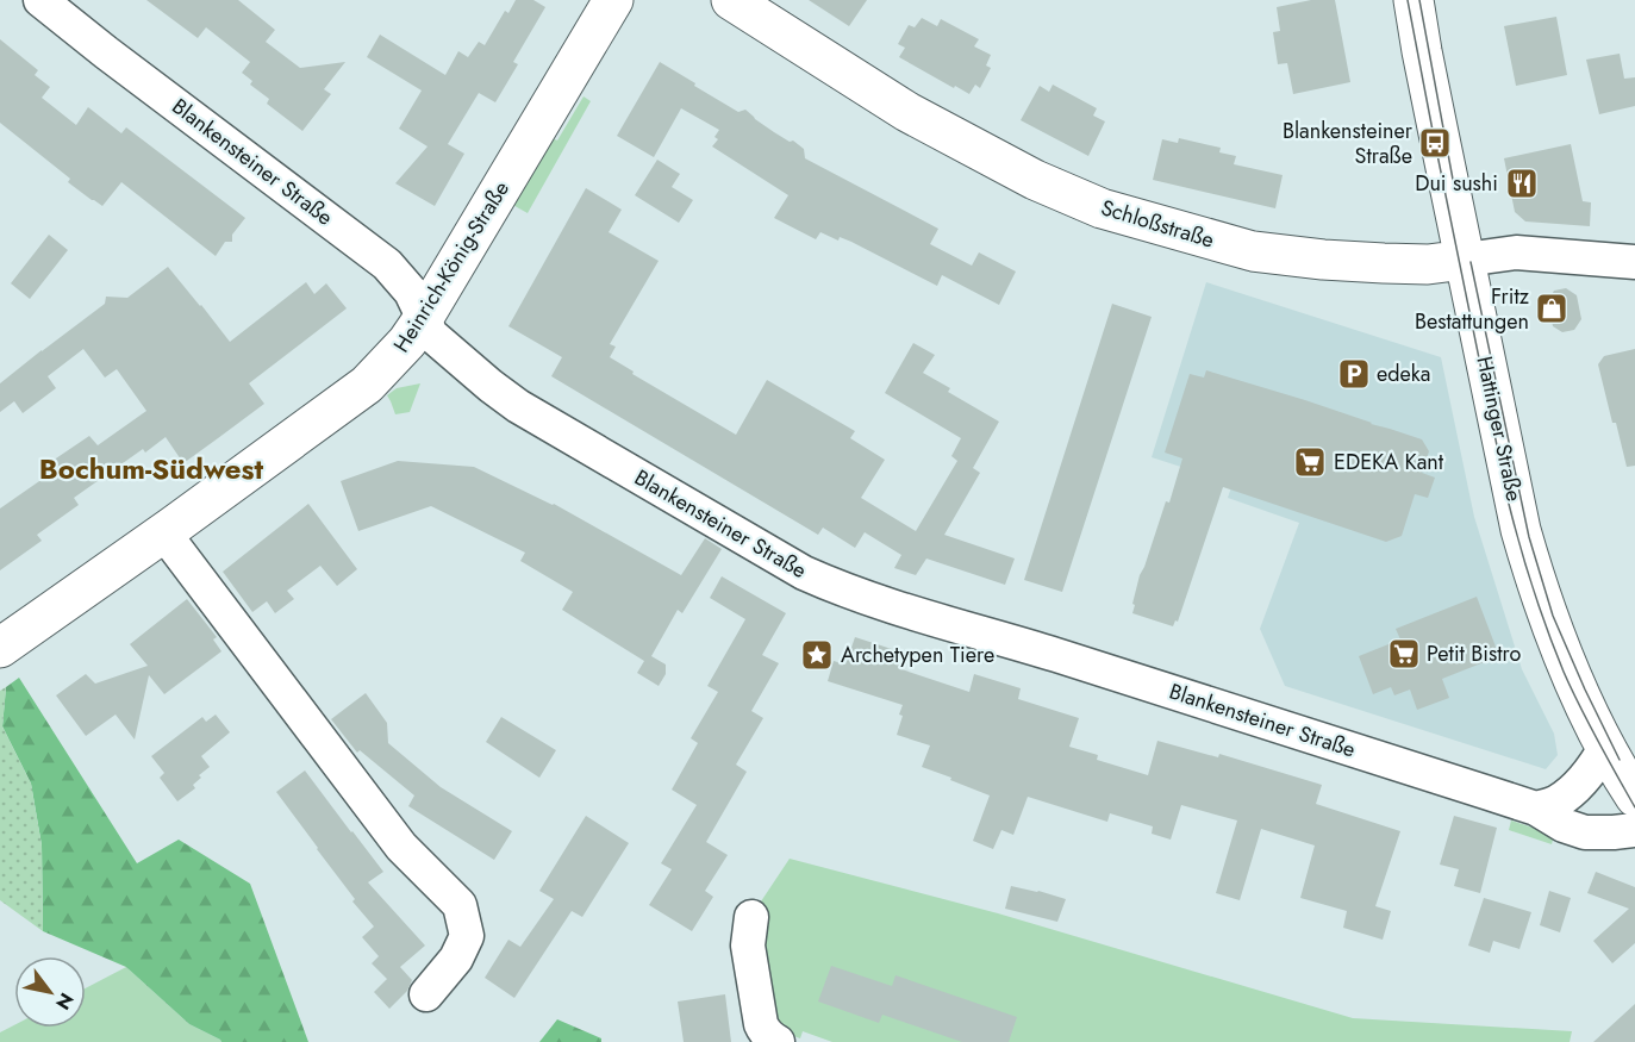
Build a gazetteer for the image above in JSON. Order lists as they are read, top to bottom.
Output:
{
  "streets": {
    "main road": ["Schloßstraße", "Heinrich-König-Straße", "Hattinger Straße"],
    "street": ["Blankensteiner Straße"]
  },
  "crossings": [
    ["Blankensteiner Straße", "Heinrich-König-Straße"],
    ["Schloßstraße", "Hattinger Straße"]
  ],
  "districts": ["Bochum-Südwest"],
  "places": {
    "bus stop": ["Blankensteiner Straße"],
    "restaurant": ["Dui sushi"],
    "shop": ["Fritz Bestattungen"],
    "parking": ["edeka"],
    "supermarket": ["EDEKA Kant", "Petit Bistro"],
    "place": ["Archetypen Tiere"]
  },
  "north": "bottom right"
}
